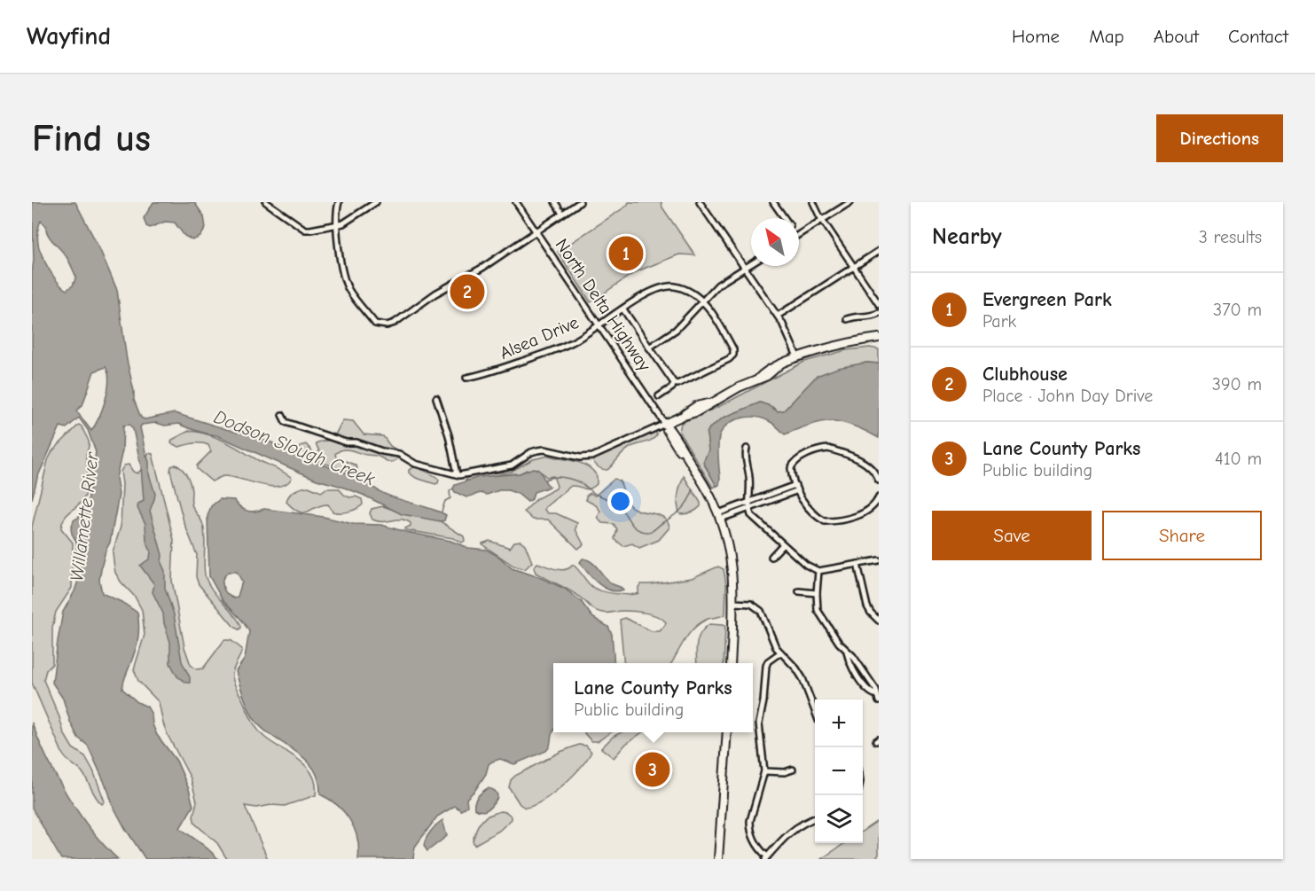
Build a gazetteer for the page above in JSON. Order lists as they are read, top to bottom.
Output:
{
  "streets": {
    "street": ["North Delta Highway", "Alsea Drive"]
  },
  "crossings": [
    ["North Delta Highway", "Alsea Drive"]
  ],
  "water": ["Dodson Slough Creek", "Willamette River"],
  "north": "top left",
  "page": {
    "header": "Wayfind",
    "nav": [
      "Home",
      "Map",
      "About",
      "Contact"
    ],
    "buttons": [
      "Directions",
      ["Save", "Share"]
    ],
    "title": "Find us",
    "heading": ["Nearby", "3 results"],
    "pins": ["1", "2", "3"],
    "list": [
      {
        "mark": "1",
        "name": "Evergreen Park",
        "note": "Park",
        "value": "370 m"
      },
      {
        "mark": "2",
        "name": "Clubhouse",
        "note": "Place · John Day Drive",
        "value": "390 m"
      },
      {
        "mark": "3",
        "name": "Lane County Parks",
        "note": "Public building",
        "value": "410 m"
      }
    ],
    "popup": ["Lane County Parks", "Public building"],
    "map_buttons": ["+", "−"]
  }
}
